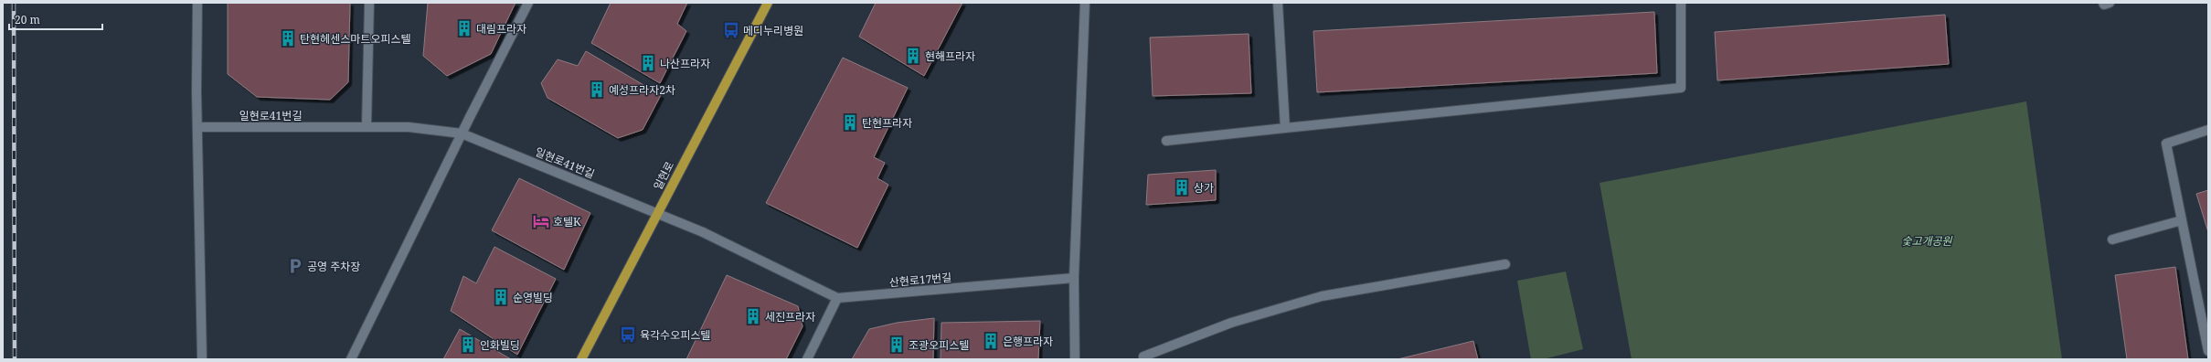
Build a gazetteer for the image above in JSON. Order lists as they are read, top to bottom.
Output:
{
  "streets": {
    "main road": ["일현로"],
    "street": ["일현로41번길", "산현로17번길"]
  },
  "crossings": [
    ["일현로41번길", "일현로"],
    ["일현로41번길", "산현로17번길"]
  ],
  "parks": ["숯고개공원"],
  "places": {
    "building": [
      "대림프라자",
      "탄현헤센스마트오피스텔",
      "현해프라자",
      "나산프라자",
      "예성프라자2차",
      "탄현프라자",
      "상가",
      "순영빌딩",
      "세진프라자",
      "은행프라자",
      "인화빌딩",
      "조광오피스텔"
    ],
    "bus stop": ["메디누리병원", "육각수오피스텔"],
    "hotel": ["호텔K"],
    "parking": ["공영 주차장"]
  },
  "scale_bar": "20 m"
}
